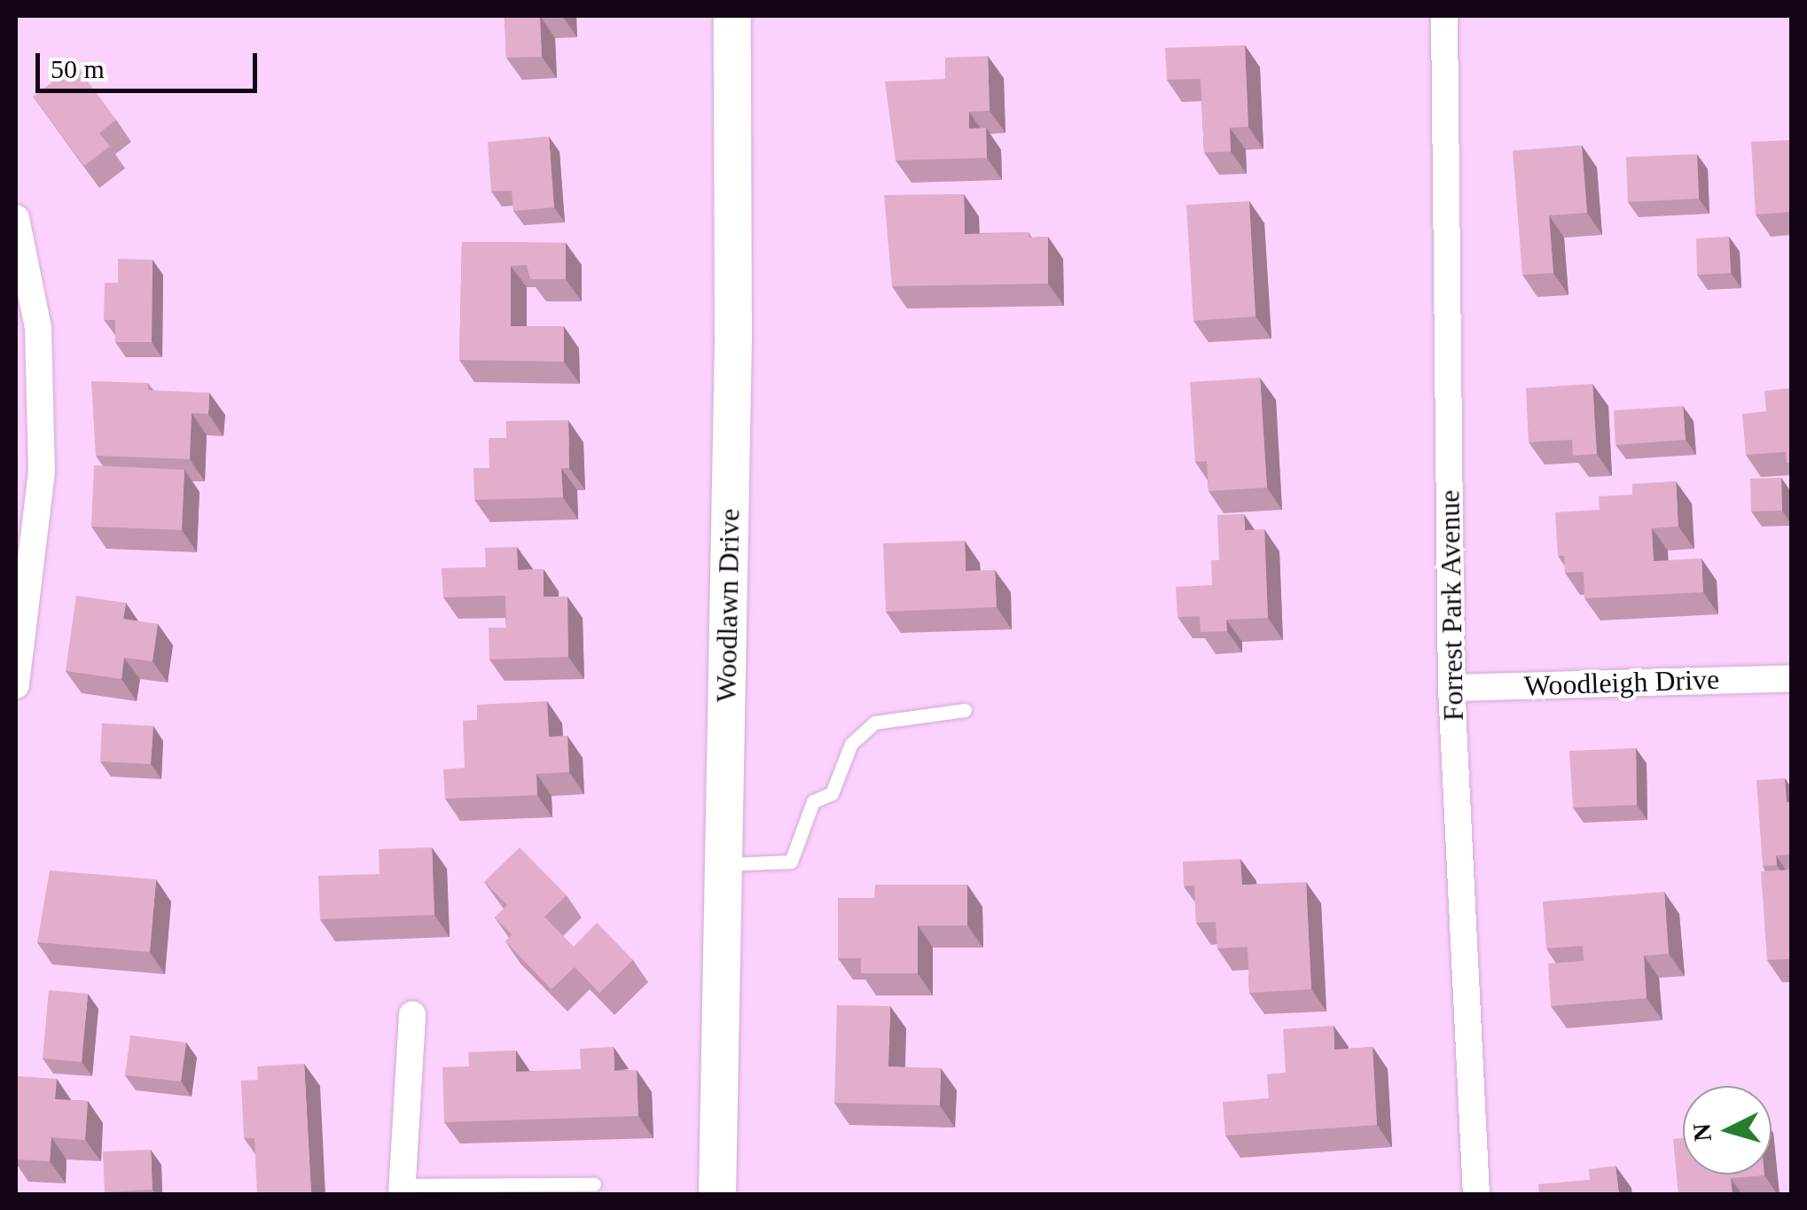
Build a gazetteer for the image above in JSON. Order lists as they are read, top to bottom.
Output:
{
  "streets": {
    "main road": ["Woodlawn Drive"],
    "street": ["Forrest Park Avenue", "Woodleigh Drive"]
  },
  "crossings": [
    ["Forrest Park Avenue", "Woodleigh Drive"]
  ],
  "scale_bar": "50 m",
  "north": "left"
}
